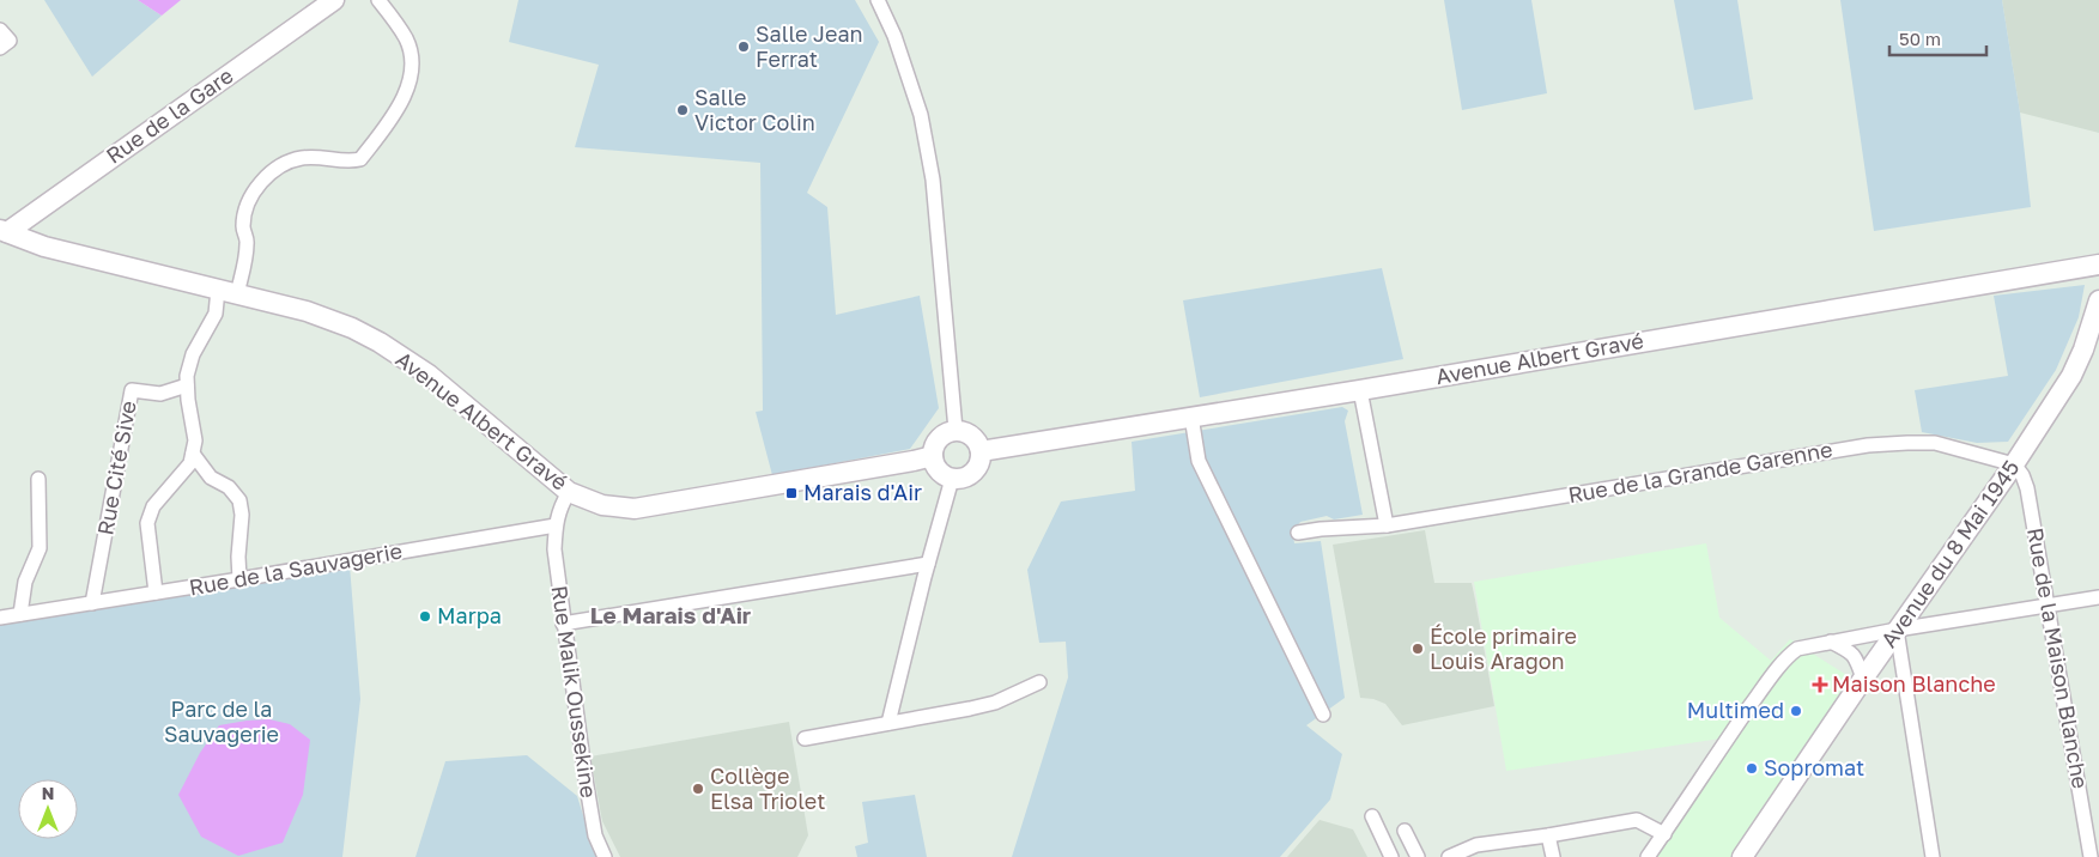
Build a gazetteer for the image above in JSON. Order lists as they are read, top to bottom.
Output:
{
  "streets": {
    "street": [
      "Rue de la Gare",
      "Avenue Albert Gravé",
      "Rue Cité Sive",
      "Rue de la Grande Garenne",
      "Avenue du 8 Mai 1945",
      "Rue de la Sauvagerie",
      "Rue de la Maison Blanche",
      "Rue Malik Oussekine"
    ]
  },
  "crossings": [
    ["Rue de la Gare", "Avenue Albert Gravé"],
    ["Rue Cité Sive", "Rue de la Sauvagerie"],
    ["Rue de la Grande Garenne", "Avenue du 8 Mai 1945"],
    ["Rue de la Grande Garenne", "Rue de la Maison Blanche"],
    ["Avenue du 8 Mai 1945", "Rue de la Maison Blanche"],
    ["Rue de la Sauvagerie", "Rue Malik Oussekine"]
  ],
  "districts": ["Le Marais d'Air"],
  "parks": ["Parc de la Sauvagerie"],
  "places": {
    "other": [
      "Salle Jean Ferrat",
      "Salle Victor Colin",
      "Marpa",
      "École primaire Louis Aragon",
      "Multimed",
      "Sopromat",
      "Collège Elsa Triolet"
    ],
    "transit": ["Marais d'Air"],
    "health": ["Maison Blanche"]
  },
  "scale_bar": "50 m",
  "north": "top"
}
